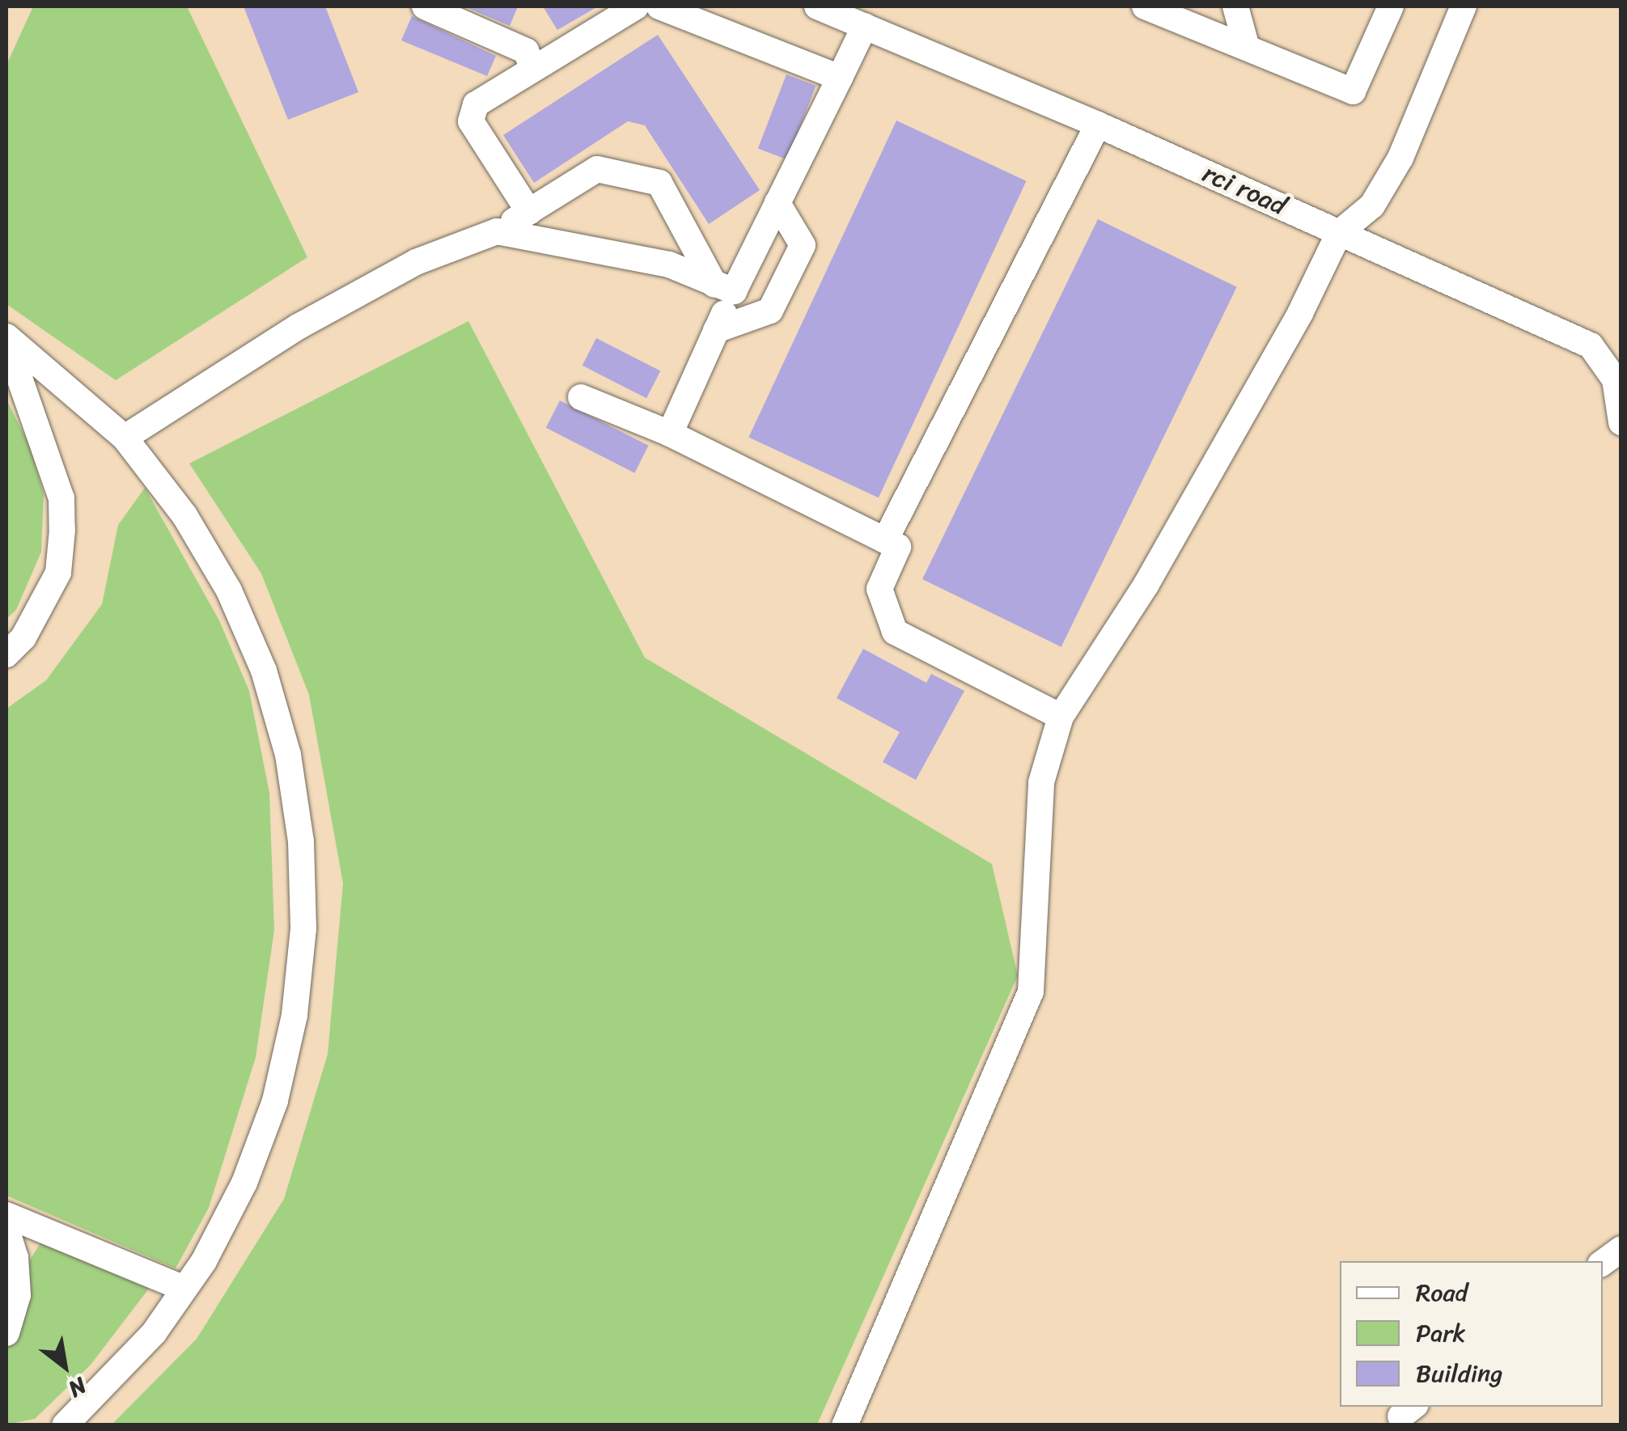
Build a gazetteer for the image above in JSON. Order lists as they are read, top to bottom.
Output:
{
  "streets": {
    "lane": ["rci road"]
  },
  "legend": ["Road", "Park", "Building"],
  "north": "bottom right"
}
